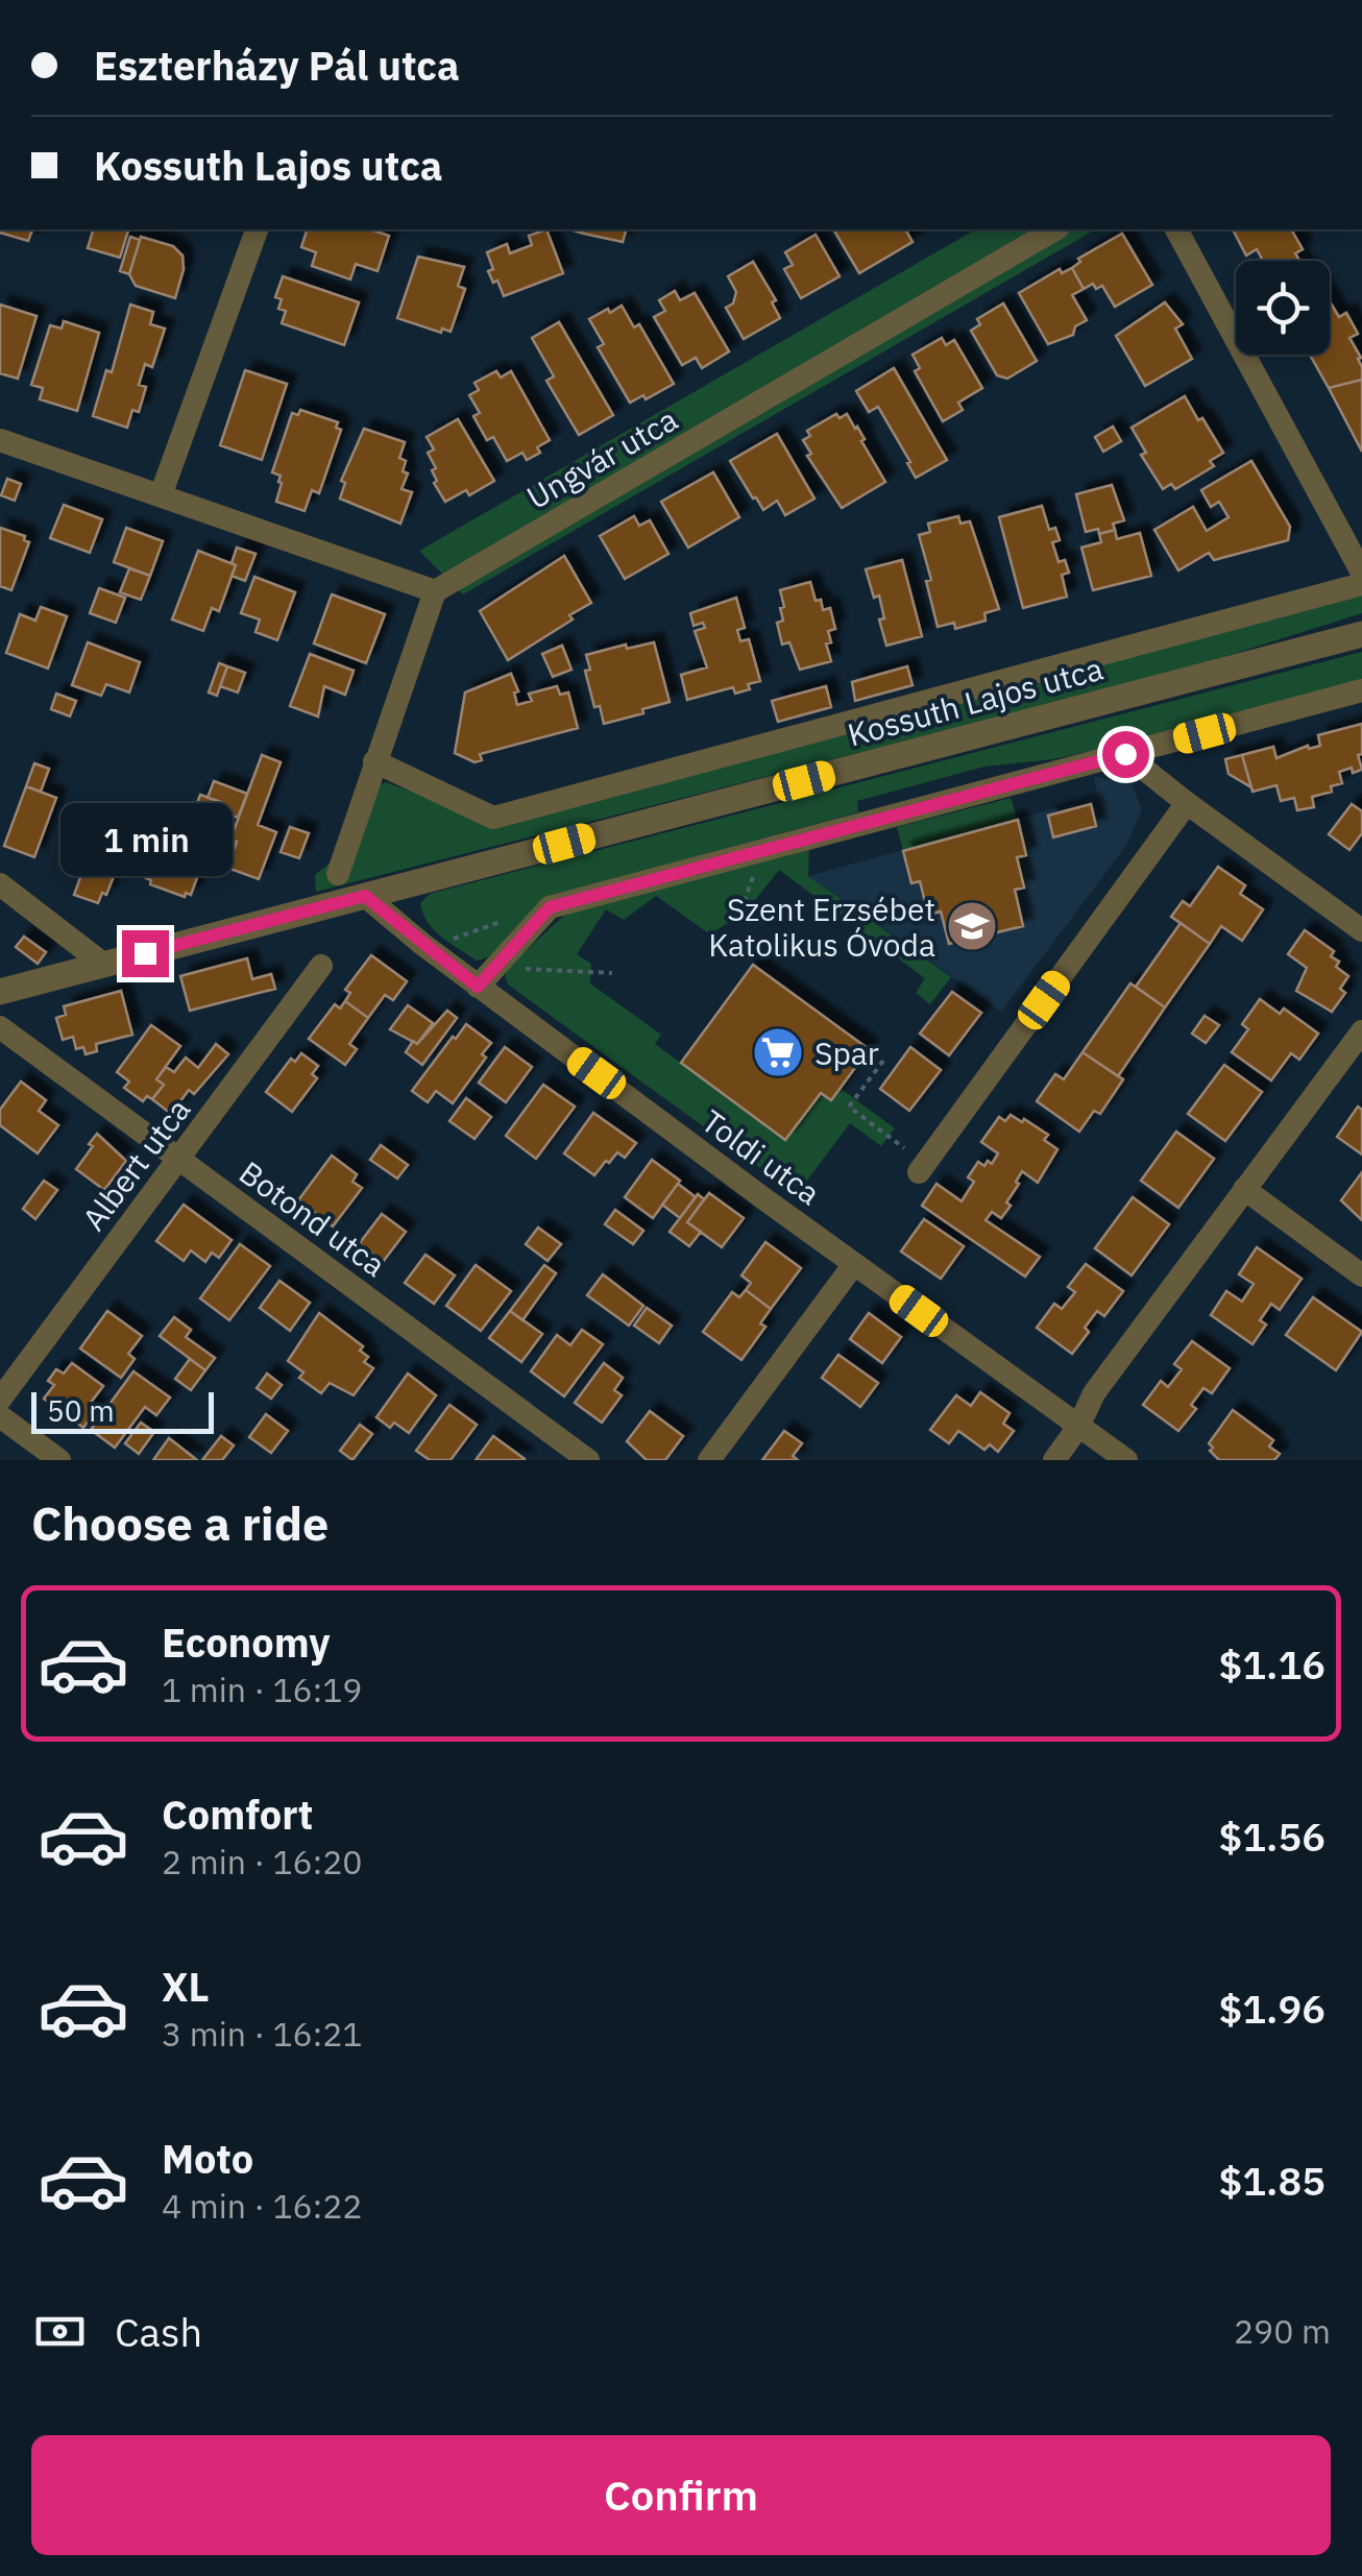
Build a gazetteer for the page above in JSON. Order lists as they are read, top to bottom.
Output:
{
  "streets": {
    "street": [
      "Ungvár utca",
      "Kossuth Lajos utca",
      "Toldi utca",
      "Albert utca",
      "Botond utca"
    ]
  },
  "crossings": [
    ["Kossuth Lajos utca", "Toldi utca"],
    ["Albert utca", "Botond utca"]
  ],
  "places": {
    "school or university": ["Szent Erzsébet Katolikus Óvoda"],
    "supermarket": ["Spar"]
  },
  "scale_bar": "50 m",
  "page": {
    "banner": ["Eszterházy Pál utca", "Kossuth Lajos utca"],
    "bubble": "1 min",
    "scale": "50 m",
    "heading": "Choose a ride",
    "list": [
      {
        "name": "Economy",
        "note": "1 min · 16:19",
        "value": "$1.16"
      },
      {
        "name": "Comfort",
        "note": "2 min · 16:20",
        "value": "$1.56"
      },
      {
        "name": "XL",
        "note": "3 min · 16:21",
        "value": "$1.96"
      },
      {
        "name": "Moto",
        "note": "4 min · 16:22",
        "value": "$1.85"
      }
    ],
    "pay": ["Cash", "290 m"],
    "buttons": "Confirm"
  }
}
